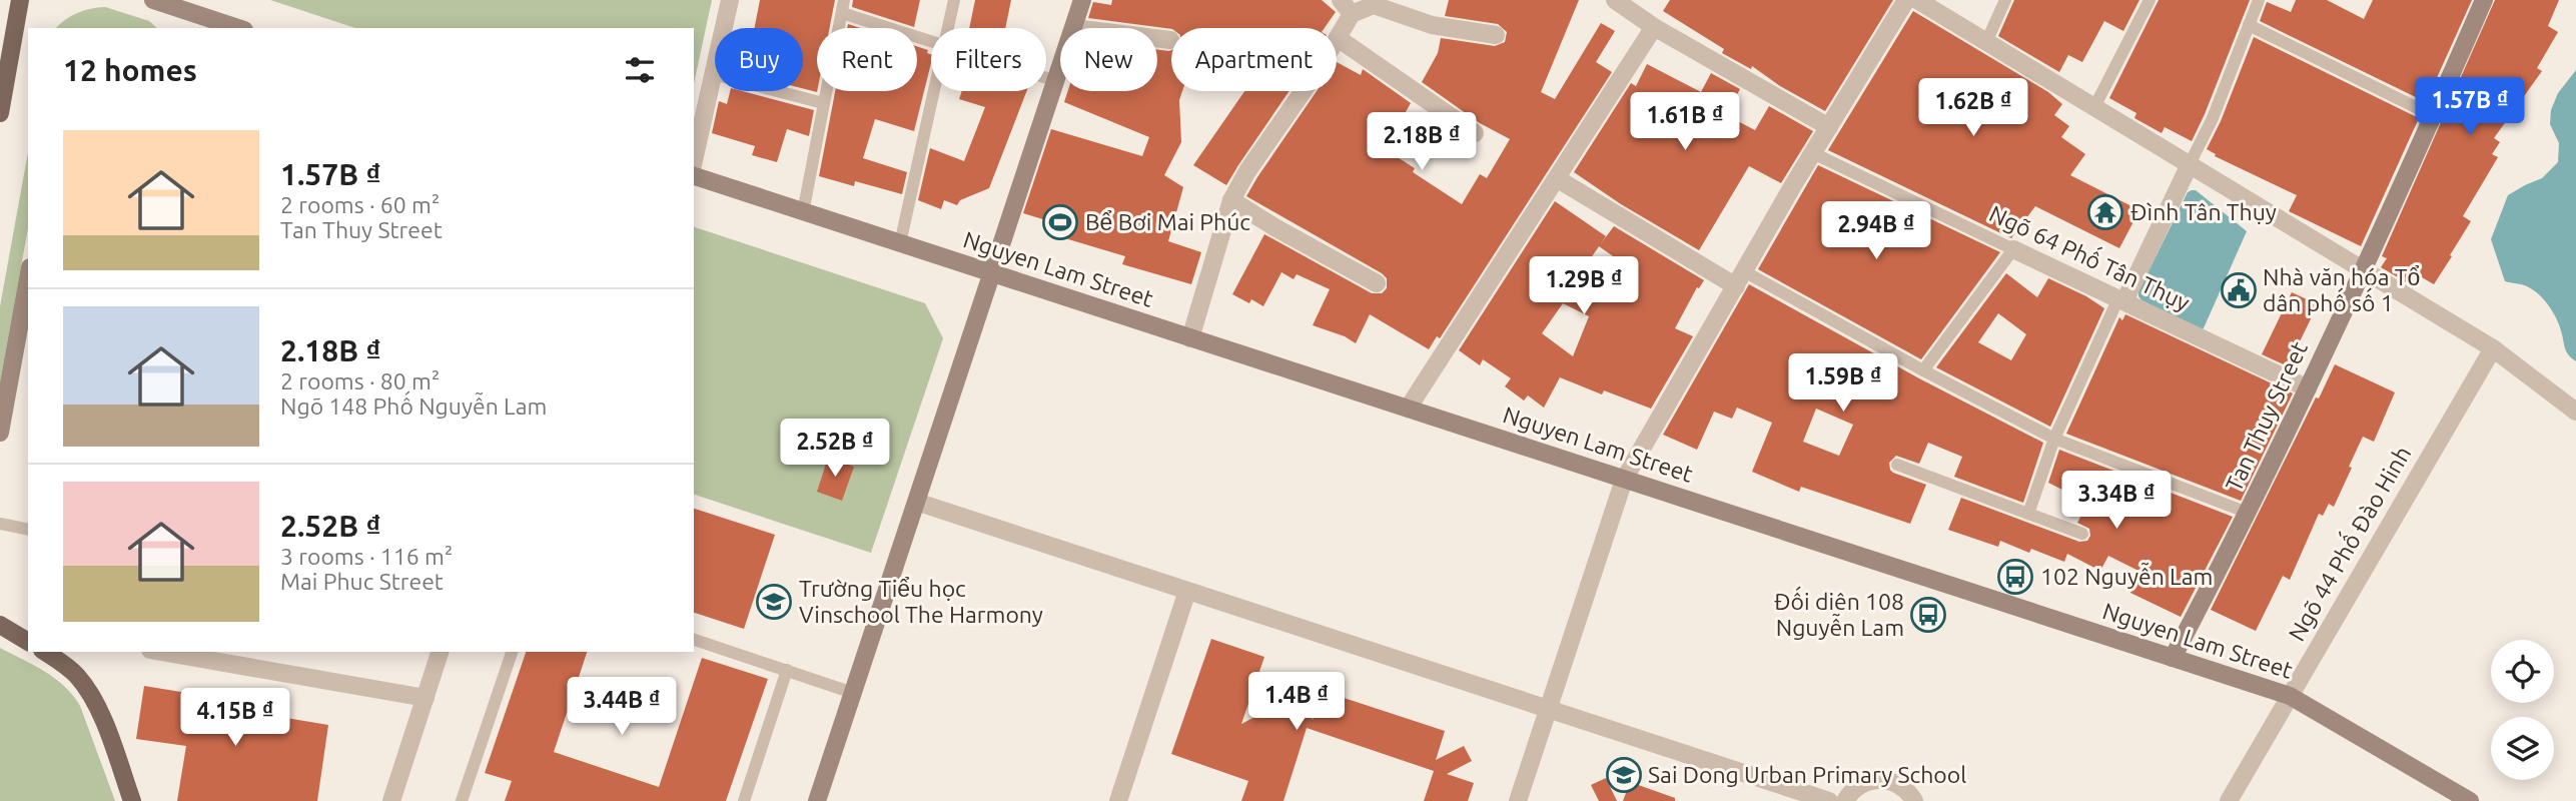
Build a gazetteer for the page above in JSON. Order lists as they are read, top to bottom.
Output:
{
  "streets": {
    "street": [
      "Ngõ 64 Phố Tân Thụy",
      "Nguyen Lam Street",
      "Tan Thuy Street",
      "Ngõ 44 Phố Đào Hinh"
    ]
  },
  "crossings": [
    ["Ngõ 64 Phố Tân Thụy", "Tan Thuy Street"],
    ["Nguyen Lam Street", "Tan Thuy Street"],
    ["Nguyen Lam Street", "Ngõ 44 Phố Đào Hinh"]
  ],
  "places": {
    "temple": ["Đình Tân Thụy"],
    "sports": ["Bể Bơi Mai Phúc"],
    "public building": ["Nhà văn hóa Tổ dân phố số 1"],
    "bus stop": ["102 Nguyễn Lam", "Đối diện 108 Nguyễn Lam"],
    "school or university": ["Trường Tiểu học Vinschool The Harmony", "Sai Dong Urban Primary School"]
  },
  "page": {
    "chip": [
      "Buy",
      "Rent",
      "Filters",
      "New",
      "Apartment"
    ],
    "heading": "12 homes",
    "price": [
      "1.57B ₫",
      "1.62B ₫",
      "1.61B ₫",
      "2.18B ₫",
      "2.94B ₫",
      "1.29B ₫",
      "1.59B ₫",
      "2.52B ₫",
      "3.34B ₫",
      "1.4B ₫",
      "3.44B ₫",
      "4.15B ₫"
    ],
    "list": [
      {
        "name": "1.57B ₫",
        "note": "2 rooms · 60 m² · Tan Thuy Street"
      },
      {
        "name": "2.18B ₫",
        "note": "2 rooms · 80 m² · Ngõ 148 Phố Nguyễn Lam"
      },
      {
        "name": "2.52B ₫",
        "note": "3 rooms · 116 m² · Mai Phuc Street"
      }
    ]
  }
}
